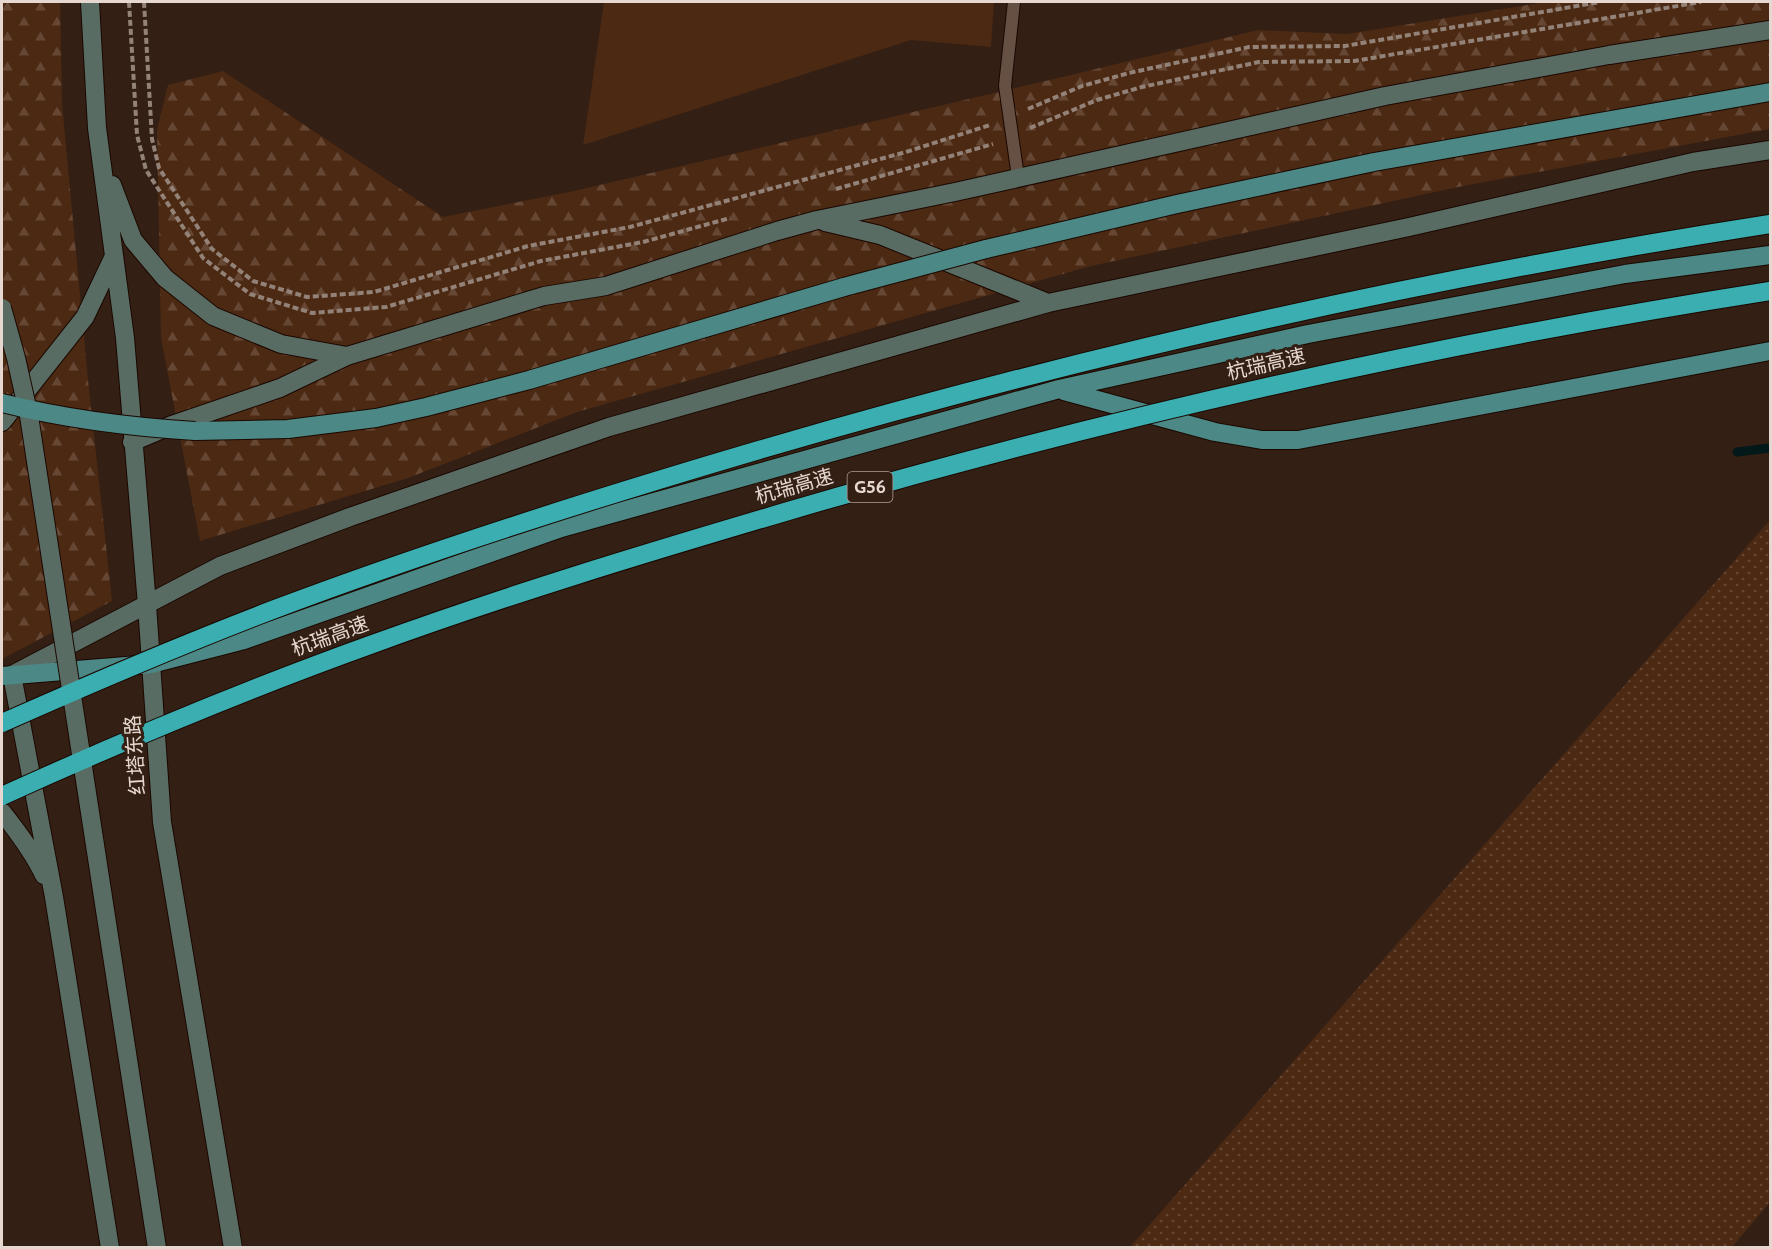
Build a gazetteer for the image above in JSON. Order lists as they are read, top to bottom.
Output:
{
  "streets": {
    "highway": ["杭瑞高速", "G56"],
    "main road": ["红塔东路"]
  }
}
